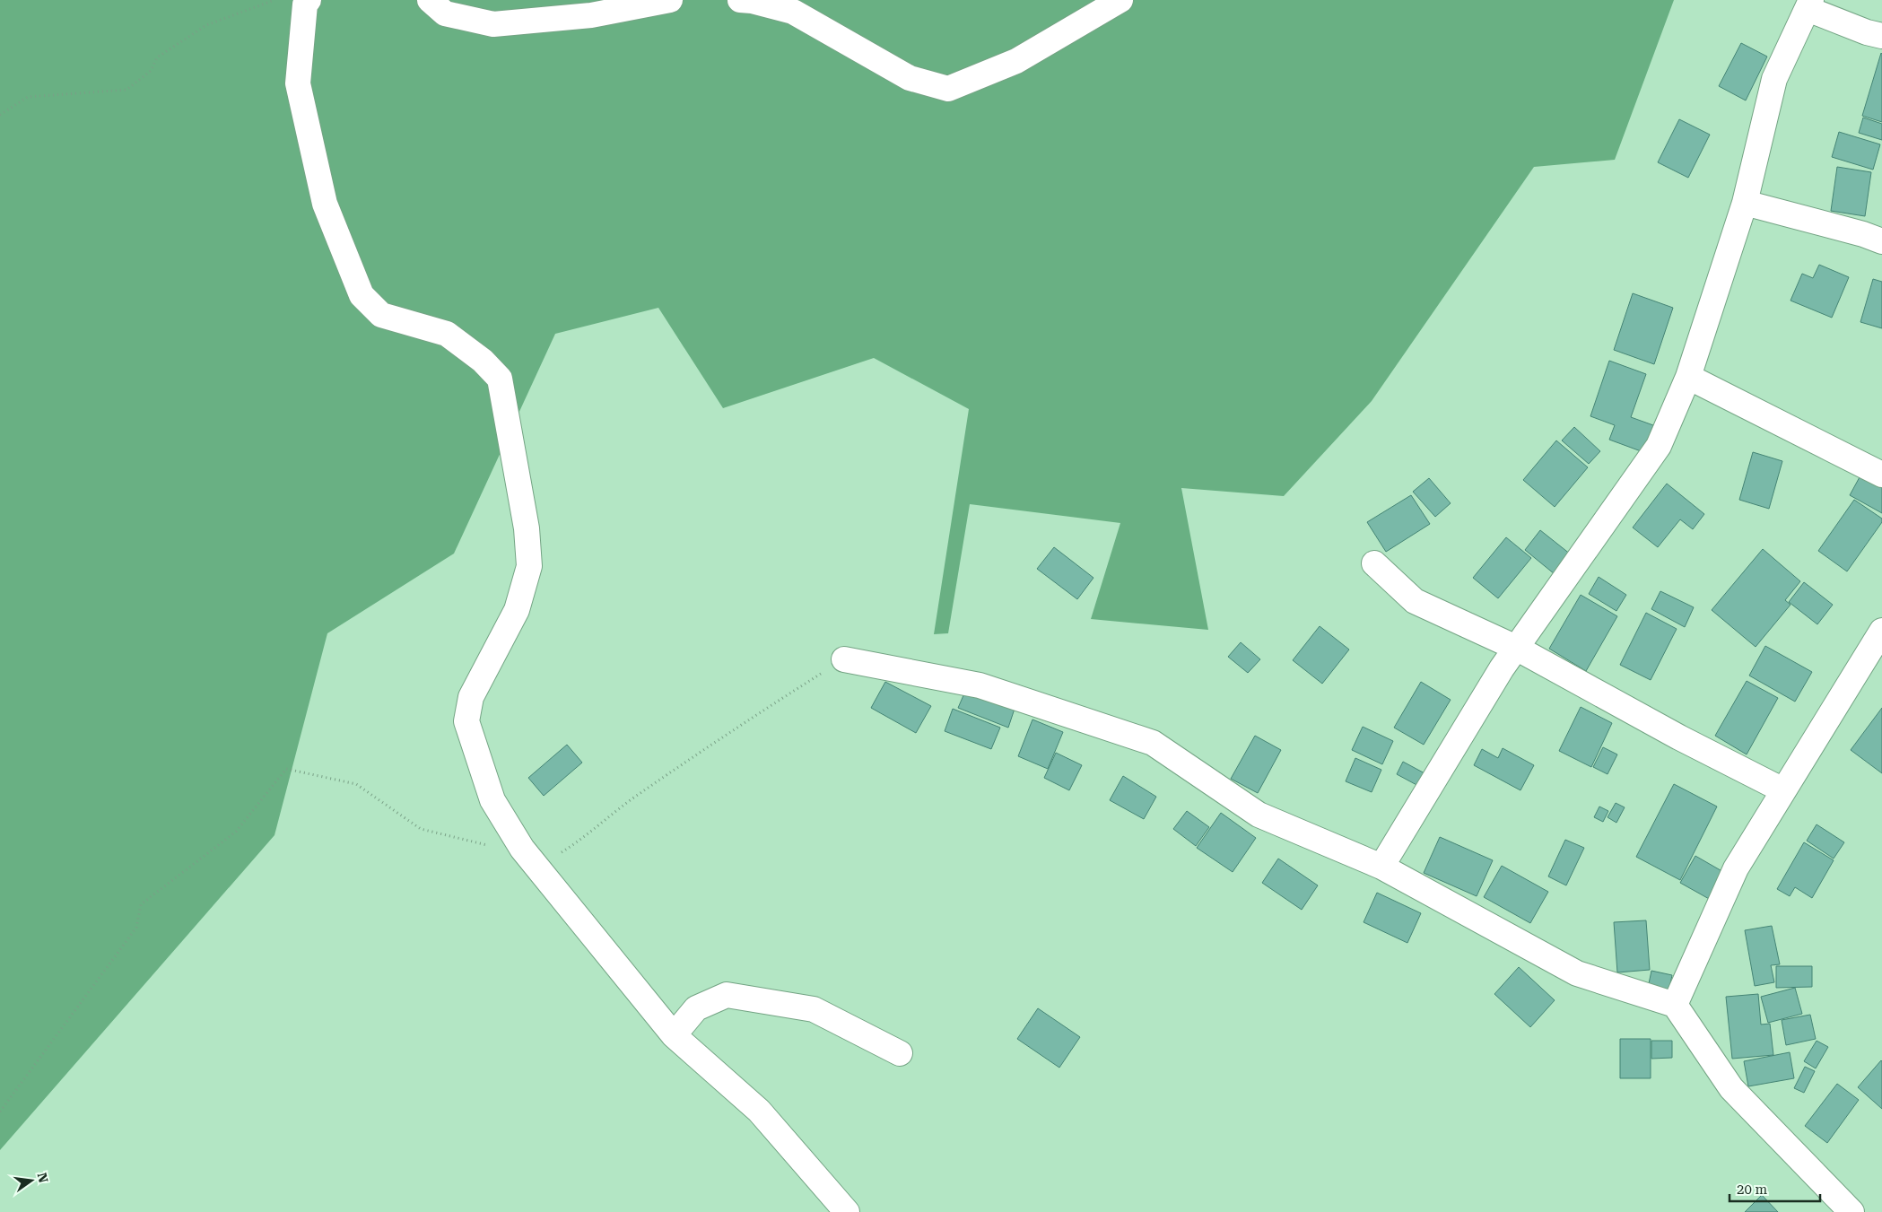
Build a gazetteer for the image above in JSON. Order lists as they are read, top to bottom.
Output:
{
  "scale_bar": "20 m",
  "north": "right"
}
